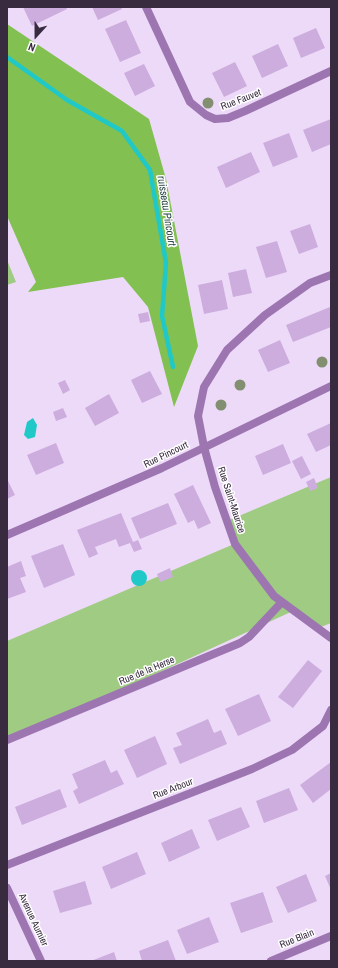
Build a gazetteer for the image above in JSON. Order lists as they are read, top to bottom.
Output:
{
  "streets": {
    "street": [
      "Rue Fauvet",
      "Rue Pincourt",
      "Rue Saint-Maurice",
      "Rue de la Herse",
      "Rue Arbour",
      "Avenue Aumier",
      "Rue Blain"
    ]
  },
  "crossings": [
    ["Rue Pincourt", "Rue Saint-Maurice"],
    ["Rue Saint-Maurice", "Rue de la Herse"]
  ],
  "water": ["ruisseau Pincourt"],
  "north": "bottom"
}
